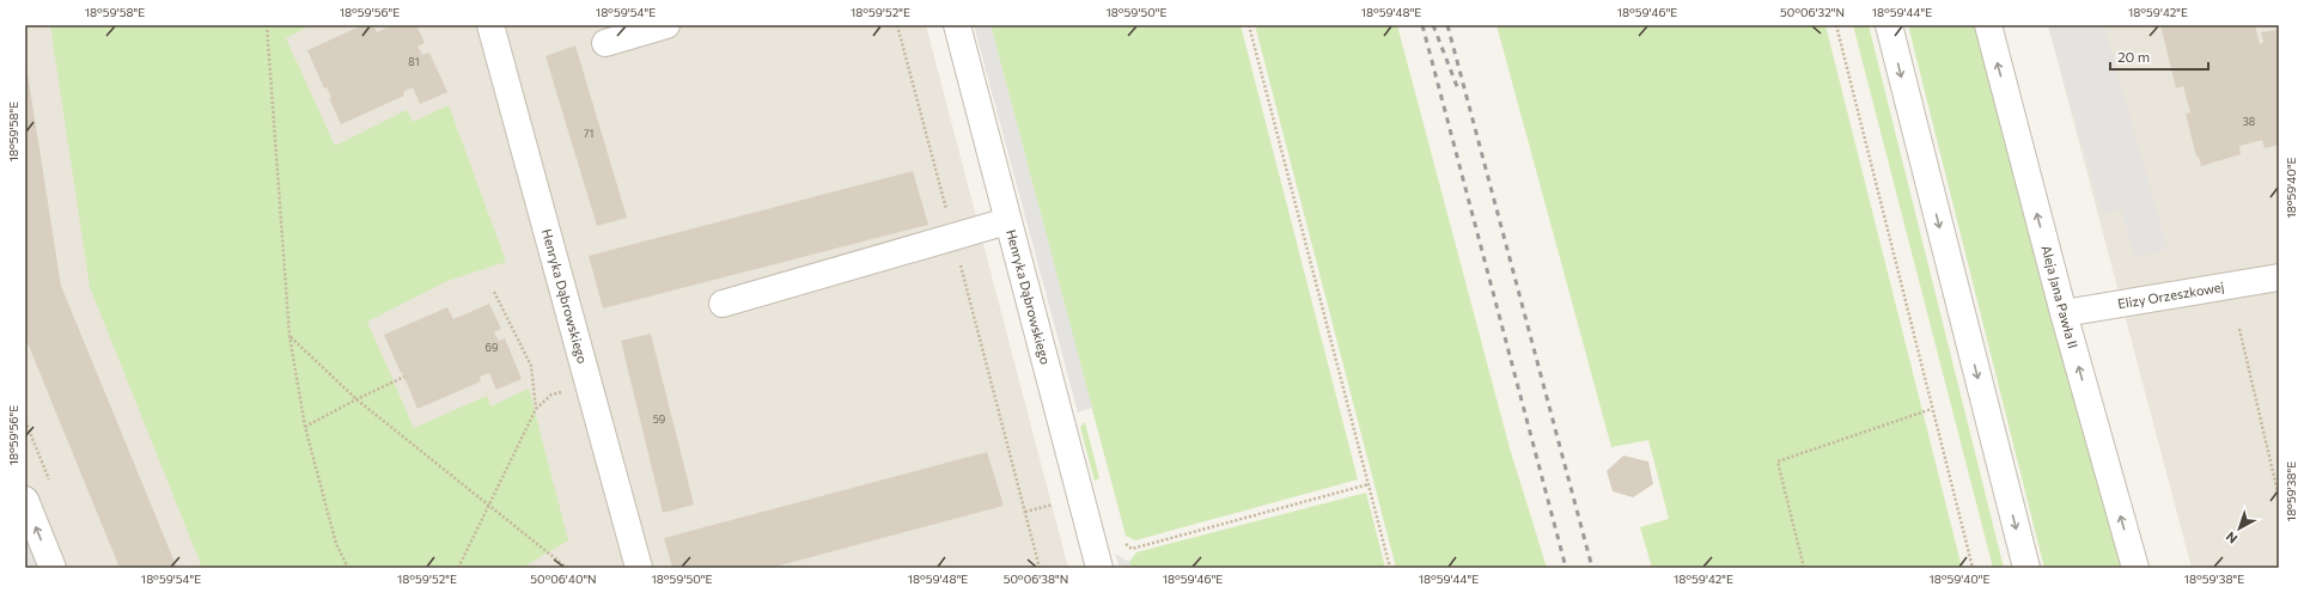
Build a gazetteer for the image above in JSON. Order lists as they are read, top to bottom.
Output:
{
  "streets": {
    "street": ["Elizy Orzeszkowej", "Henryka Dąbrowskiego", "Aleja Jana Pawła II"]
  },
  "crossings": [
    ["Elizy Orzeszkowej", "Aleja Jana Pawła II"]
  ],
  "house_numbers": [
    "81",
    "38",
    "71",
    "69",
    "59"
  ],
  "scale_bar": "20 m",
  "north": "bottom left",
  "coordinates": [
    "18°59'58\"E",
    "18°59'56\"E",
    "18°59'54\"E",
    "18°59'52\"E",
    "18°59'50\"E",
    "18°59'48\"E",
    "18°59'46\"E",
    "50°06'32\"N",
    "18°59'44\"E",
    "18°59'42\"E",
    "18°59'40\"E",
    "18°59'38\"E",
    "50°06'40\"N",
    "50°06'38\"N"
  ]
}
